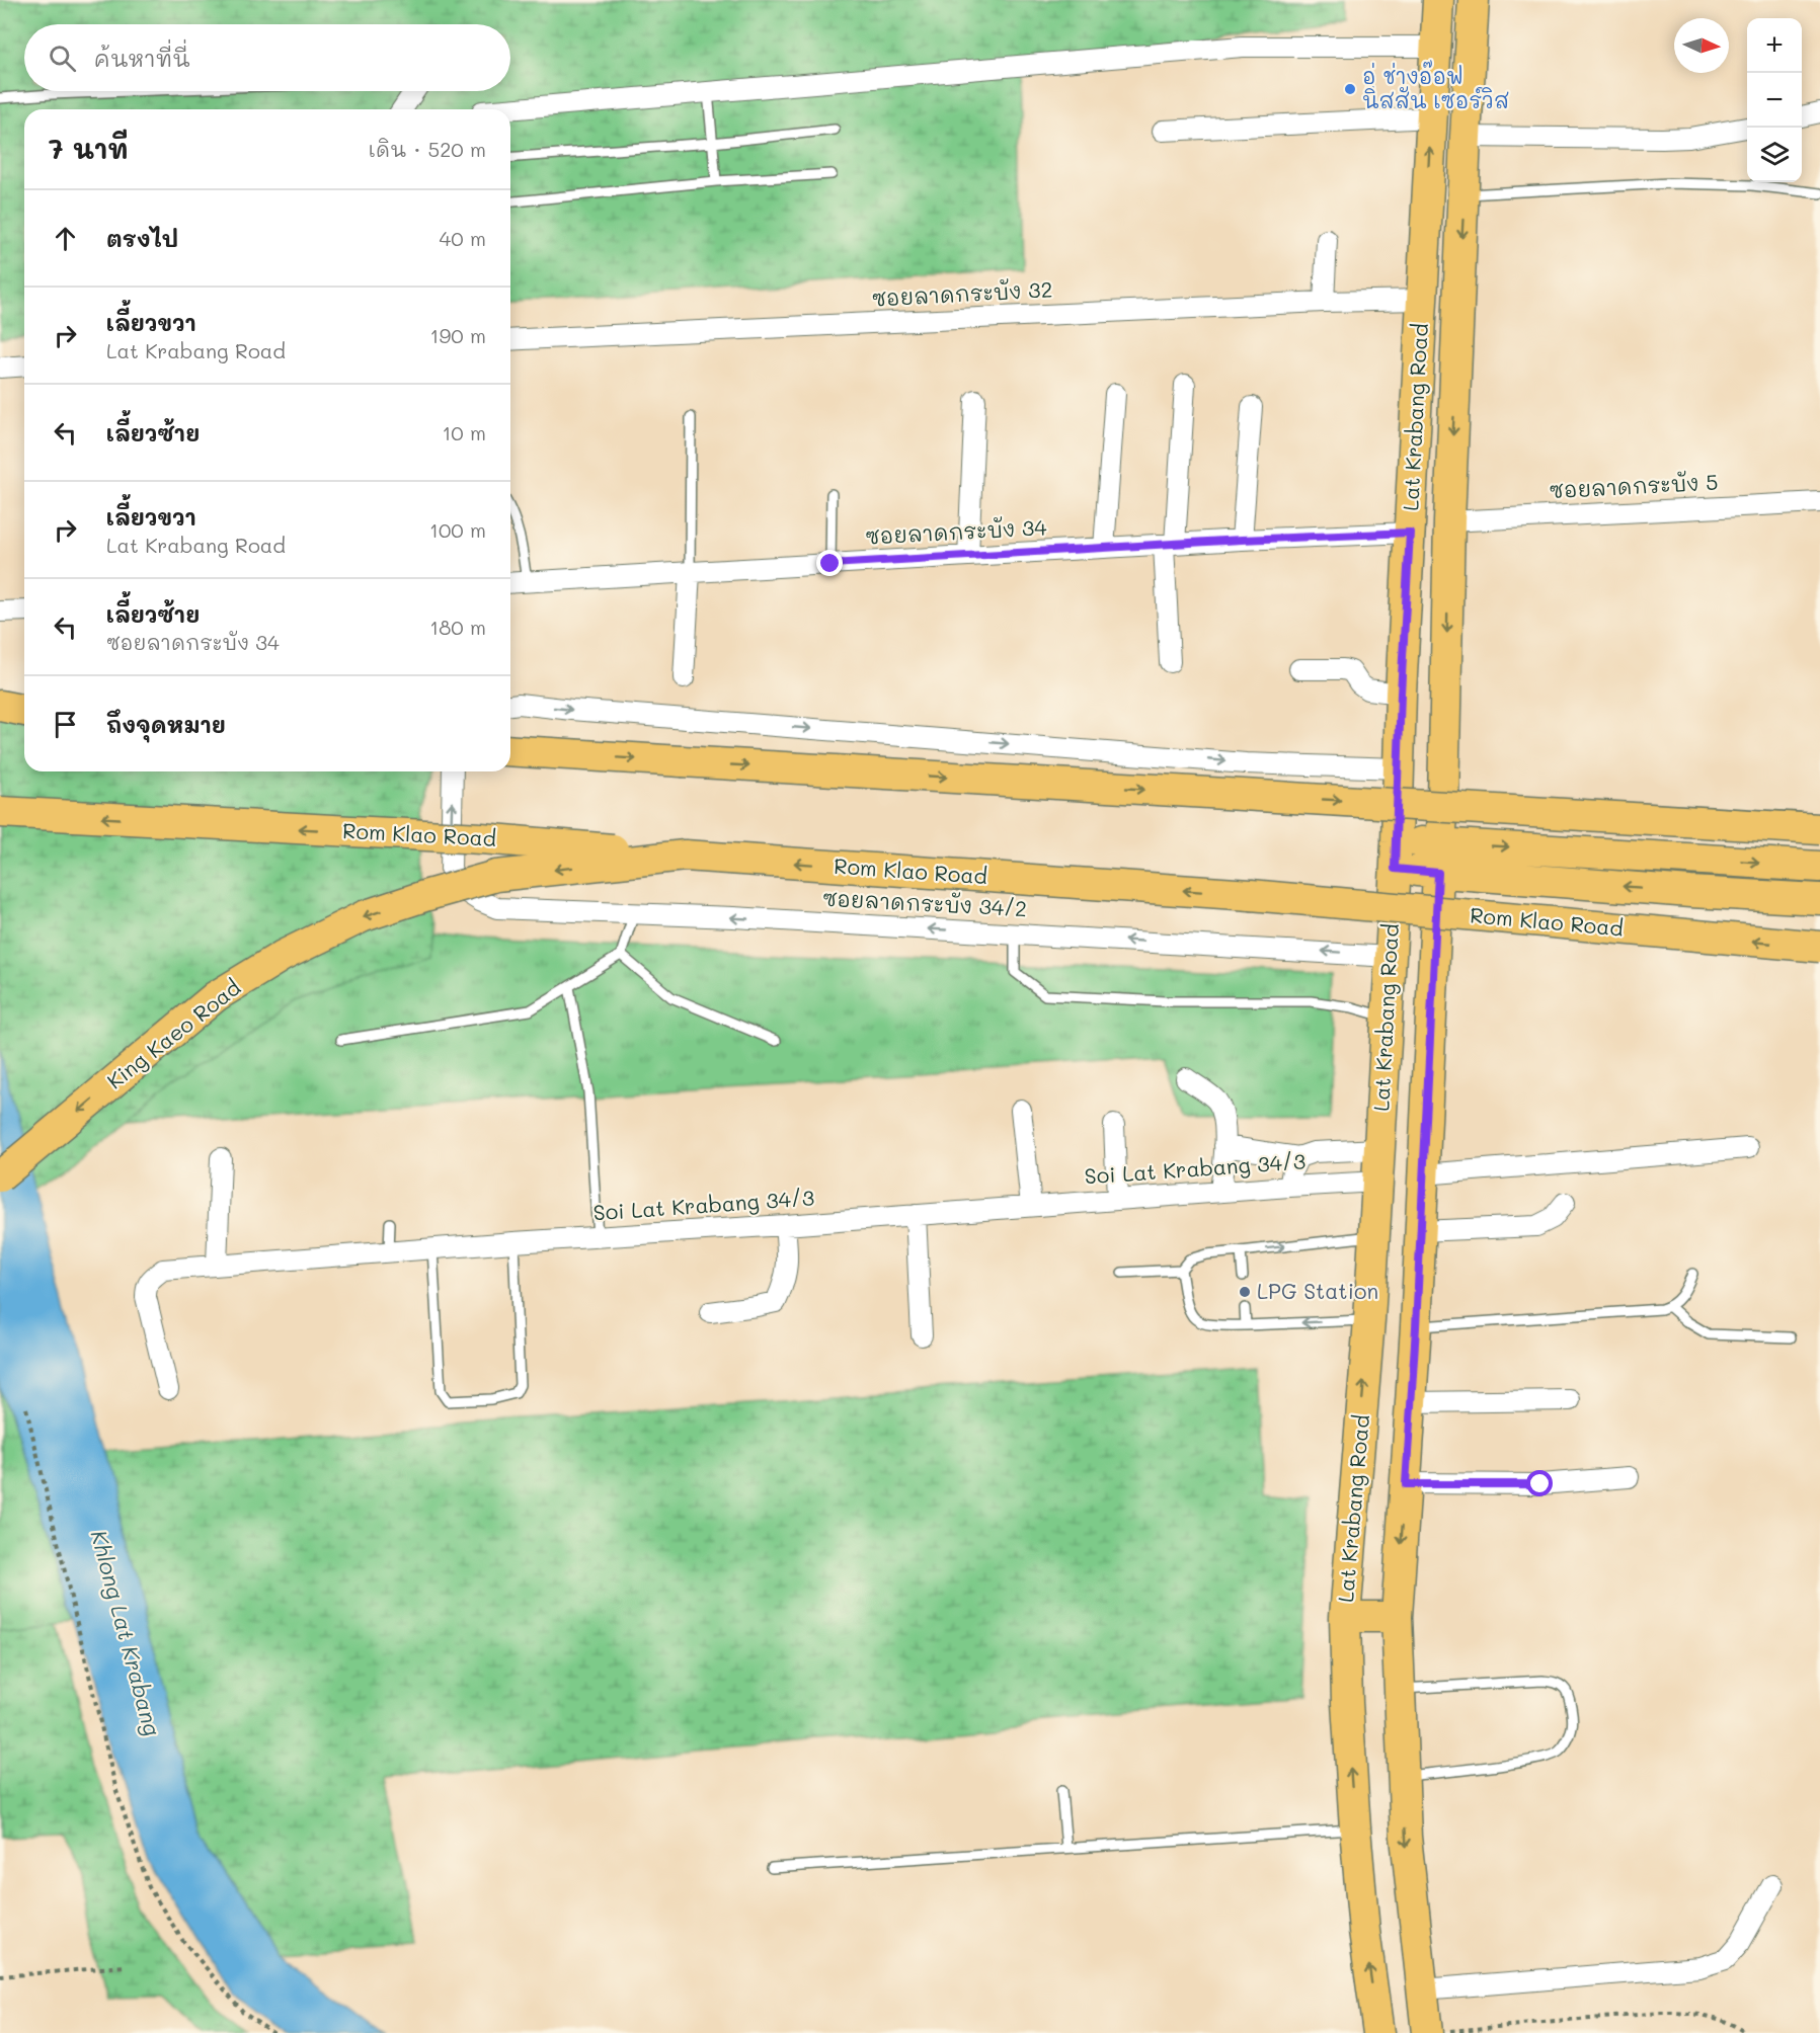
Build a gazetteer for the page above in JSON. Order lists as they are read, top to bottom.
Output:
{
  "streets": {
    "main road": ["Lat Krabang Road", "Rom Klao Road", "King Kaeo Road"],
    "street": [
      "ซอยลาดกระบัง 32",
      "ซอยลาดกระบัง 5",
      "ซอยลาดกระบัง 34",
      "ซอยลาดกระบัง 34/2",
      "Soi Lat Krabang 34/3"
    ]
  },
  "crossings": [
    ["ซอยลาดกระบัง 32", "Lat Krabang Road"],
    ["Lat Krabang Road", "ซอยลาดกระบัง 5"],
    ["Lat Krabang Road", "ซอยลาดกระบัง 34"],
    ["Lat Krabang Road", "Rom Klao Road"],
    ["Lat Krabang Road", "ซอยลาดกระบัง 34/2"],
    ["Lat Krabang Road", "Soi Lat Krabang 34/3"],
    ["Rom Klao Road", "King Kaeo Road"]
  ],
  "one_way": ["ซอยลาดกระบัง 34/2", "King Kaeo Road"],
  "water": ["Khlong Lat Krabang"],
  "places": ["อู่ ช่างอ๊อฟ นิสสัน เซอร์วิส", "LPG Station"],
  "north": "right",
  "page": {
    "map_buttons": ["+", "−"],
    "search": "ค้นหาที่นี่",
    "heading": ["7 นาที", "เดิน · 520 m"],
    "list": [
      ["ตรงไป", "40 m"],
      ["เลี้ยวขวา", "Lat Krabang Road", "190 m"],
      ["เลี้ยวซ้าย", "10 m"],
      ["เลี้ยวขวา", "Lat Krabang Road", "100 m"],
      ["เลี้ยวซ้าย", "ซอยลาดกระบัง 34", "180 m"],
      "ถึงจุดหมาย"
    ]
  }
}
